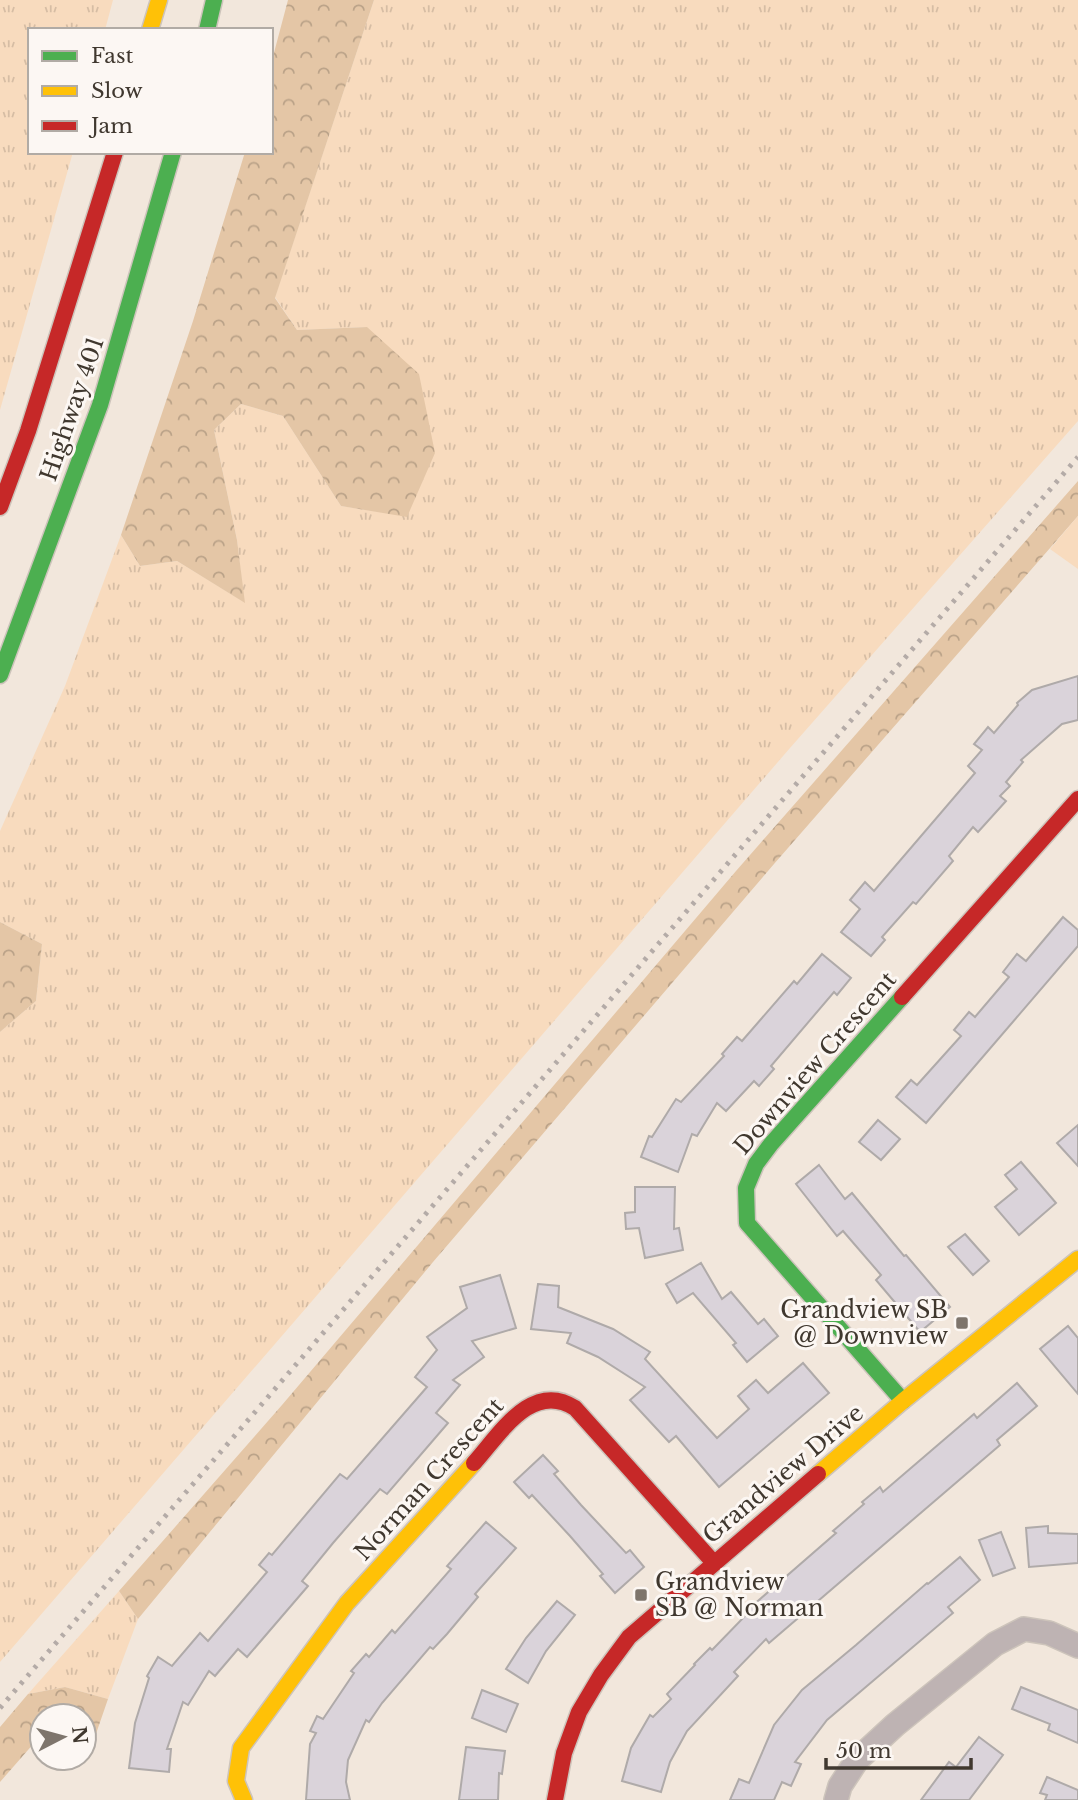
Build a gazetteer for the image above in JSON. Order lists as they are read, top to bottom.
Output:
{
  "streets": {
    "main road": [
      "Highway 401",
      "Downview Crescent",
      "Grandview Drive",
      "Norman Crescent"
    ]
  },
  "crossings": [
    ["Downview Crescent", "Grandview Drive"],
    ["Grandview Drive", "Norman Crescent"]
  ],
  "places": {
    "transit": ["Grandview SB @ Downview", "Grandview SB @ Norman"]
  },
  "legend": ["Fast", "Slow", "Jam"],
  "scale_bar": "50 m",
  "north": "right"
}
